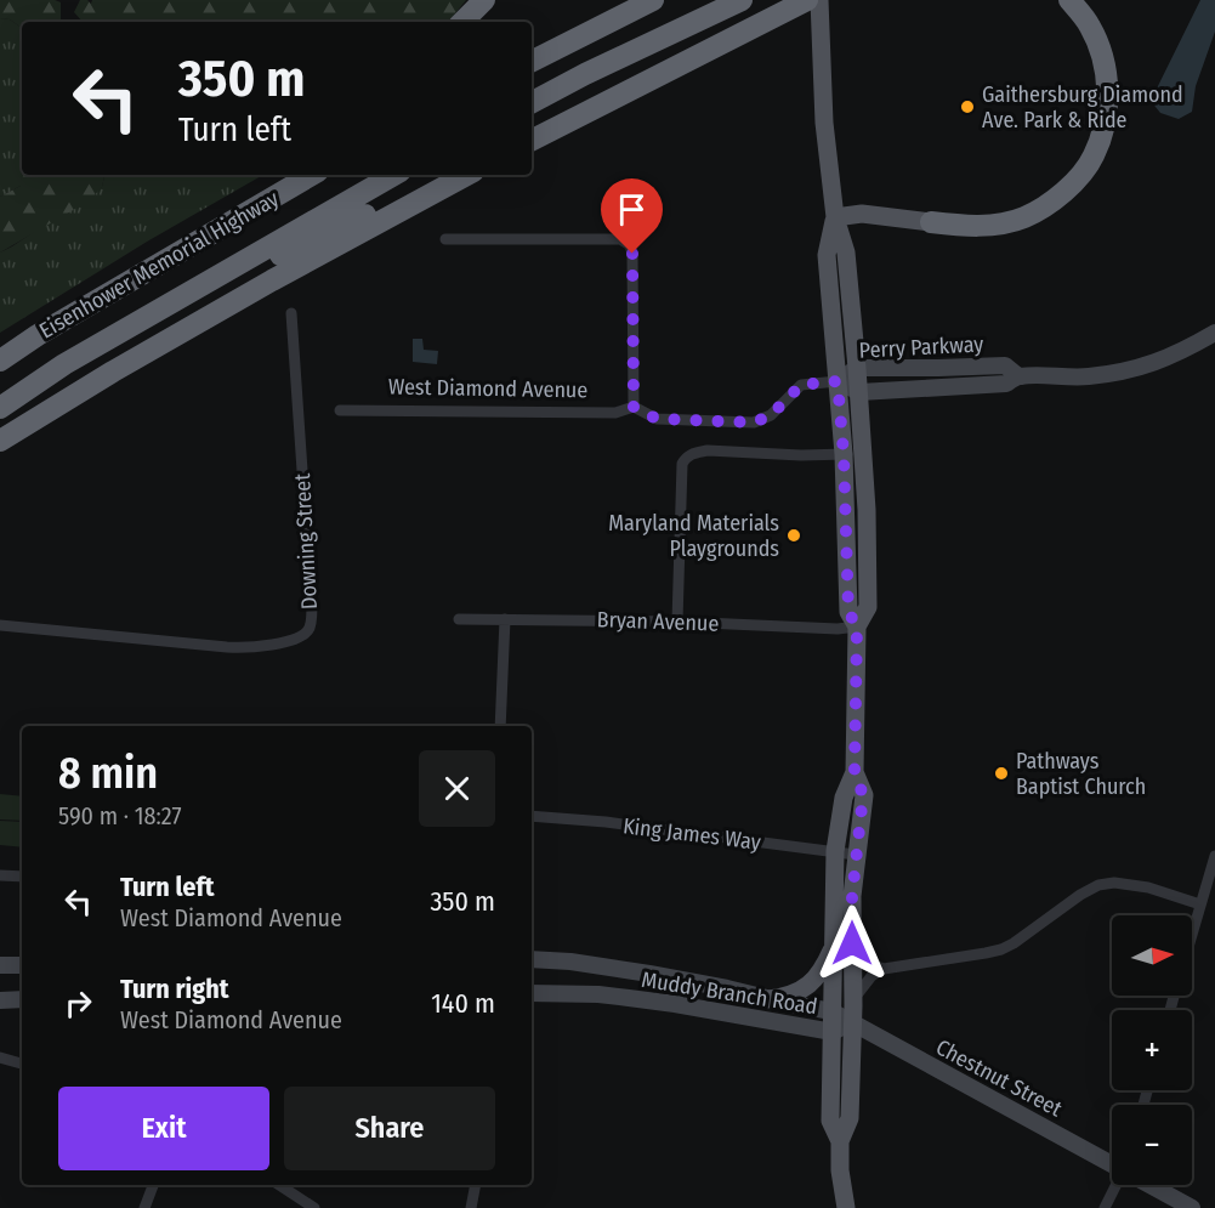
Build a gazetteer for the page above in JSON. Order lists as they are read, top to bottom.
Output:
{
  "streets": {
    "highway": ["Eisenhower Memorial Highway"],
    "street": [
      "Perry Parkway",
      "West Diamond Avenue",
      "Downing Street",
      "Bryan Avenue",
      "King James Way",
      "Muddy Branch Road",
      "Chestnut Street"
    ]
  },
  "crossings": [
    ["Muddy Branch Road", "Chestnut Street"]
  ],
  "places": ["Gaithersburg Diamond Ave. Park & Ride", "Maryland Materials Playgrounds", "Pathways Baptist Church"],
  "north": "right",
  "page": {
    "turn": ["350 m", "Turn left"],
    "heading": ["8 min", "590 m · 18:27"],
    "list": [
      {
        "name": "Turn left",
        "note": "West Diamond Avenue",
        "value": "350 m"
      },
      {
        "name": "Turn right",
        "note": "West Diamond Avenue",
        "value": "140 m"
      }
    ],
    "map_buttons": ["+", "−"],
    "buttons": ["Exit", "Share"]
  }
}
